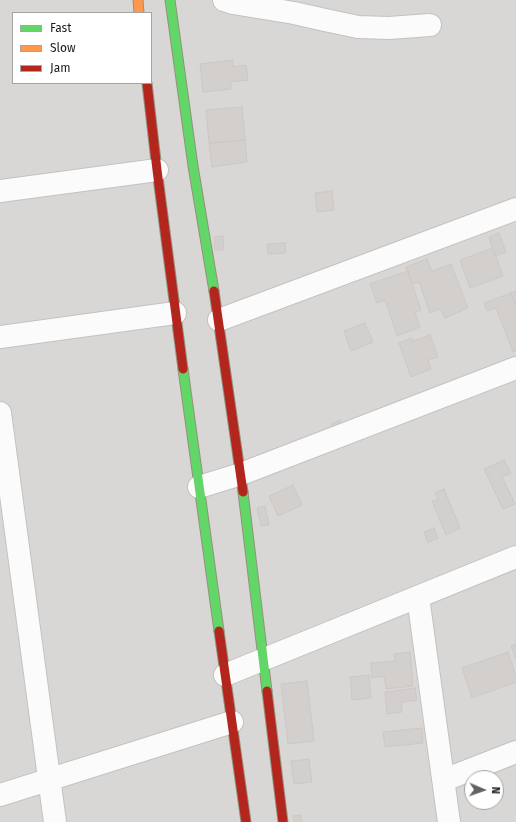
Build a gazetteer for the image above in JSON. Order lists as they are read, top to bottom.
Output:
{
  "legend": ["Fast", "Slow", "Jam"],
  "north": "right"
}
